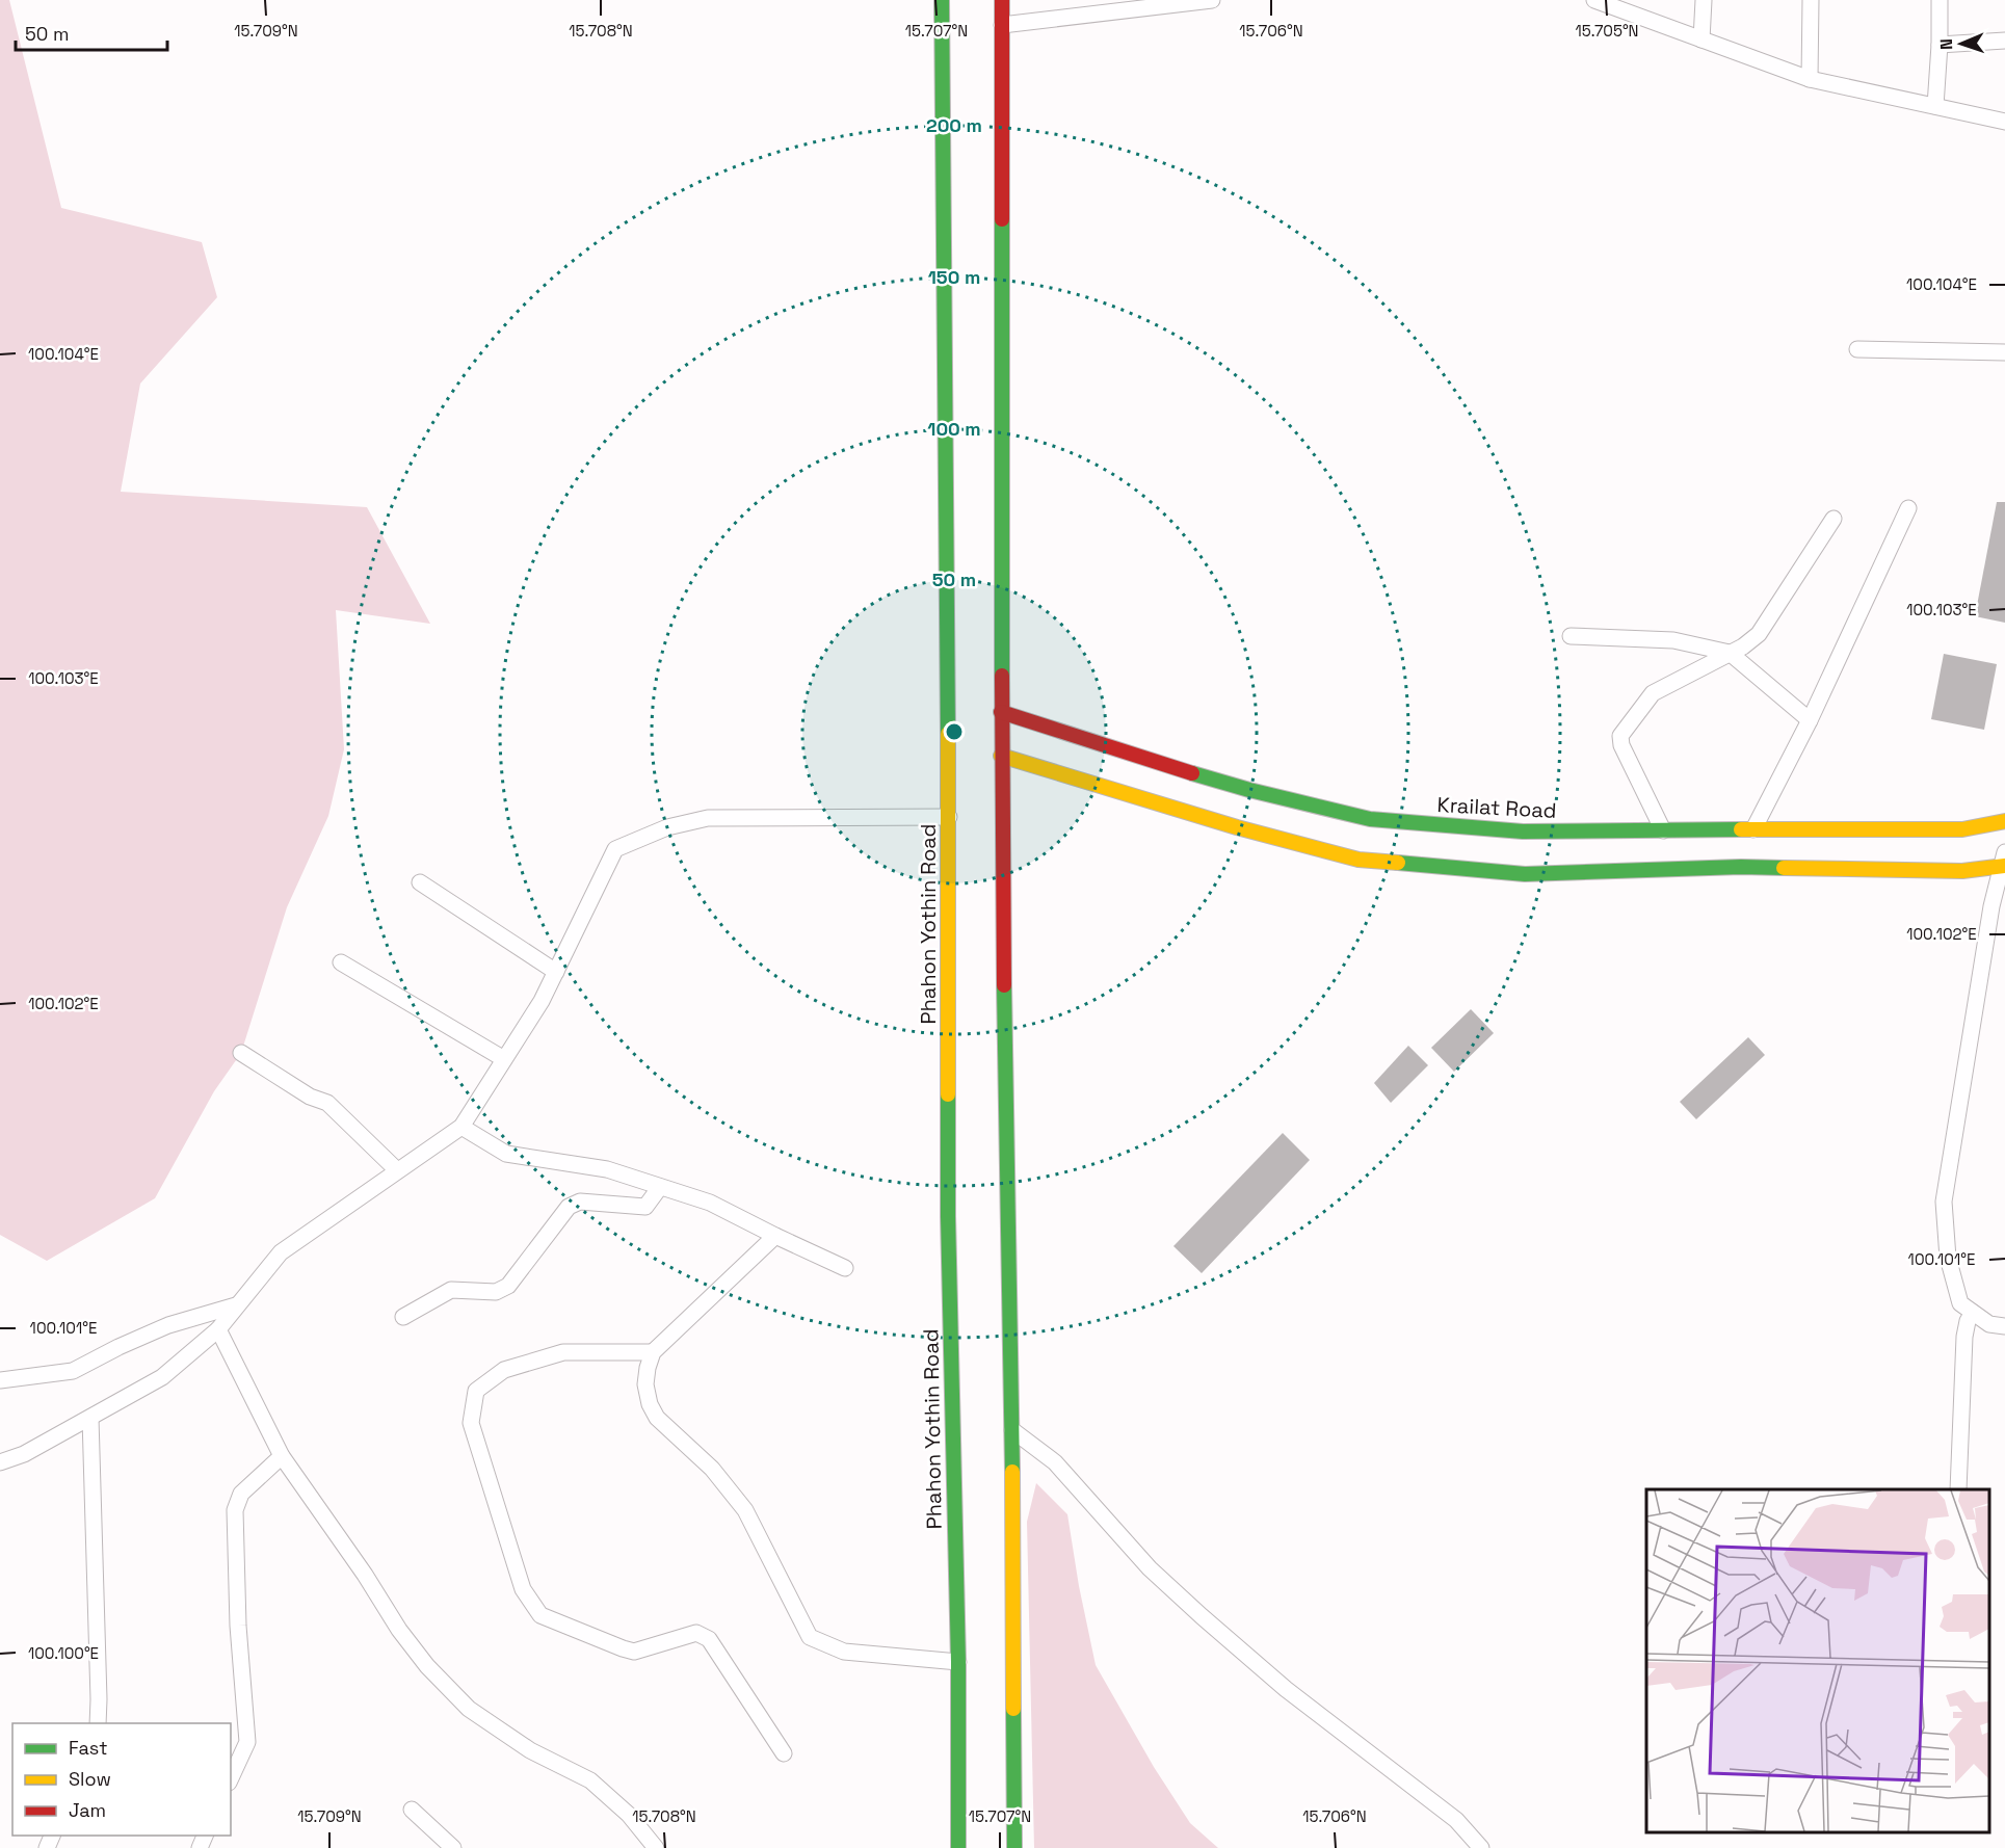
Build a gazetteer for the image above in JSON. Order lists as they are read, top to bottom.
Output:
{
  "streets": {
    "main road": ["Krailat Road", "Phahon Yothin Road"]
  },
  "legend": ["Fast", "Slow", "Jam"],
  "scale_bar": "50 m",
  "north": "left",
  "coordinates": [
    "15.709°N",
    "15.708°N",
    "15.707°N",
    "15.706°N",
    "15.705°N",
    "100.104°E",
    "100.103°E",
    "100.102°E",
    "100.101°E",
    "100.100°E"
  ],
  "rings": [
    "200 m",
    "150 m",
    "100 m",
    "50 m"
  ]
}
